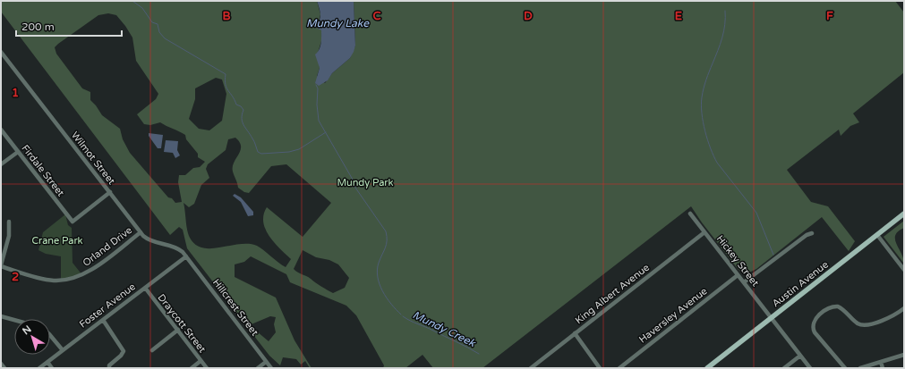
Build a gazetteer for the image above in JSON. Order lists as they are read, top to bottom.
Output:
{
  "streets": {
    "main road": ["Austin Avenue"],
    "street": [
      "Wilmot Street",
      "Firdale Street",
      "Orland Drive",
      "Hickey Street",
      "King Albert Avenue",
      "Foster Avenue",
      "Hillcrest Street",
      "Haversley Avenue",
      "Draycott Street"
    ]
  },
  "crossings": [
    ["Wilmot Street", "Firdale Street"],
    ["Wilmot Street", "Orland Drive"],
    ["Wilmot Street", "Foster Avenue"],
    ["Wilmot Street", "Hillcrest Street"],
    ["Hickey Street", "Austin Avenue"],
    ["Hickey Street", "King Albert Avenue"],
    ["Hickey Street", "Haversley Avenue"],
    ["Foster Avenue", "Hillcrest Street"],
    ["Foster Avenue", "Draycott Street"]
  ],
  "water": ["Mundy Lake", "Mundy Creek"],
  "parks": ["Mundy Park", "Crane Park"],
  "scale_bar": "200 m",
  "north": "top left",
  "grid": {
    "columns": [
      "B",
      "C",
      "D",
      "E",
      "F"
    ],
    "rows": ["1", "2"]
  }
}
